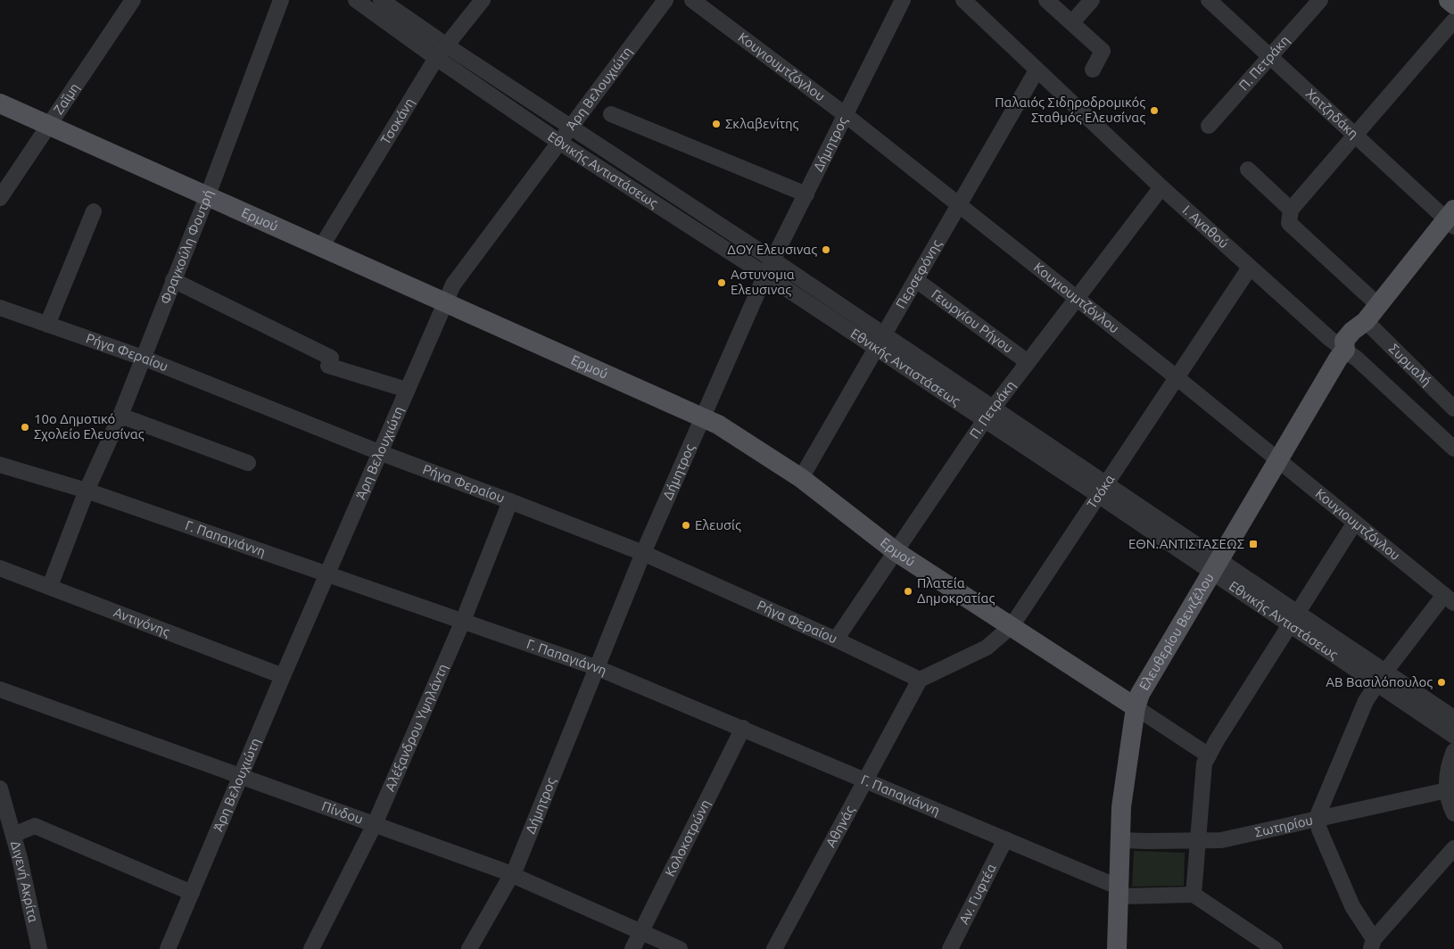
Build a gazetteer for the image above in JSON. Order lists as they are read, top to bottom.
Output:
{
  "streets": {
    "main road": ["Ερμού", "Ελευθερίου Βενιζέλου"],
    "street": [
      "Π. Πετράκη",
      "Κουγιουμτζόγλου",
      "Άρη Βελουχιώτη",
      "Ζαΐμη",
      "Χατζηδάκη",
      "Τσοκάνη",
      "Δήμητρος",
      "Εθνικής Αντιστάσεως",
      "Ι. Αγαθού",
      "Φραγκούλη Φουτρή",
      "Περσεφόνης",
      "Γεωργίου Ρήγου",
      "Ρήγα Φεραίου",
      "Συρμαλή",
      "Τσόκα",
      "Γ. Παπαγιάννη",
      "Αντιγόνης",
      "Αλέξανδρου Υψηλάντη",
      "Πίνδου",
      "Σωτηρίου",
      "Αθηνάς",
      "Κολοκοτρώνη",
      "Διγενή Ακρίτα",
      "Αν. Γυφτέα"
    ]
  },
  "crossings": [
    ["Π. Πετράκη", "Κουγιουμτζόγλου"],
    ["Π. Πετράκη", "Χατζηδάκη"],
    ["Π. Πετράκη", "Εθνικής Αντιστάσεως"],
    ["Π. Πετράκη", "Ερμού"],
    ["Π. Πετράκη", "Ι. Αγαθού"],
    ["Π. Πετράκη", "Γεωργίου Ρήγου"],
    ["Π. Πετράκη", "Ρήγα Φεραίου"],
    ["Κουγιουμτζόγλου", "Δήμητρος"],
    ["Κουγιουμτζόγλου", "Περσεφόνης"],
    ["Κουγιουμτζόγλου", "Τσόκα"],
    ["Κουγιουμτζόγλου", "Ελευθερίου Βενιζέλου"],
    ["Άρη Βελουχιώτη", "Εθνικής Αντιστάσεως"],
    ["Άρη Βελουχιώτη", "Ερμού"],
    ["Άρη Βελουχιώτη", "Ρήγα Φεραίου"],
    ["Άρη Βελουχιώτη", "Γ. Παπαγιάννη"],
    ["Άρη Βελουχιώτη", "Αντιγόνης"],
    ["Άρη Βελουχιώτη", "Πίνδου"],
    ["Ζαΐμη", "Ερμού"],
    ["Τσοκάνη", "Εθνικής Αντιστάσεως"],
    ["Τσοκάνη", "Ερμού"],
    ["Δήμητρος", "Εθνικής Αντιστάσεως"],
    ["Δήμητρος", "Ερμού"],
    ["Δήμητρος", "Ρήγα Φεραίου"],
    ["Δήμητρος", "Γ. Παπαγιάννη"],
    ["Δήμητρος", "Πίνδου"],
    ["Εθνικής Αντιστάσεως", "Περσεφόνης"],
    ["Εθνικής Αντιστάσεως", "Τσόκα"],
    ["Εθνικής Αντιστάσεως", "Ελευθερίου Βενιζέλου"],
    ["Ερμού", "Φραγκούλη Φουτρή"],
    ["Ερμού", "Περσεφόνης"],
    ["Ερμού", "Τσόκα"],
    ["Ερμού", "Ελευθερίου Βενιζέλου"],
    ["Ι. Αγαθού", "Περσεφόνης"],
    ["Ι. Αγαθού", "Τσόκα"],
    ["Ι. Αγαθού", "Ελευθερίου Βενιζέλου"],
    ["Φραγκούλη Φουτρή", "Ρήγα Φεραίου"],
    ["Φραγκούλη Φουτρή", "Γ. Παπαγιάννη"],
    ["Φραγκούλη Φουτρή", "Αντιγόνης"],
    ["Περσεφόνης", "Γεωργίου Ρήγου"],
    ["Ρήγα Φεραίου", "Τσόκα"],
    ["Ρήγα Φεραίου", "Αλέξανδρου Υψηλάντη"],
    ["Ρήγα Φεραίου", "Αθηνάς"],
    ["Συρμαλή", "Ελευθερίου Βενιζέλου"],
    ["Τσόκα", "Αθηνάς"],
    ["Γ. Παπαγιάννη", "Ελευθερίου Βενιζέλου"],
    ["Γ. Παπαγιάννη", "Αλέξανδρου Υψηλάντη"],
    ["Γ. Παπαγιάννη", "Αθηνάς"],
    ["Γ. Παπαγιάννη", "Κολοκοτρώνη"],
    ["Γ. Παπαγιάννη", "Αν. Γυφτέα"],
    ["Ελευθερίου Βενιζέλου", "Σωτηρίου"],
    ["Αλέξανδρου Υψηλάντη", "Πίνδου"],
    ["Πίνδου", "Κολοκοτρώνη"]
  ],
  "places": {
    "other": [
      "Παλαιός Σιδηροδρομικός Σταθμός Ελευσίνας",
      "Σκλαβενίτης",
      "ΔΟΥ Ελευσινας",
      "Αστυνομια Ελευσινας",
      "10ο Δημοτικό Σχολείο Ελευσίνας",
      "Ελευσίς",
      "Πλατεία Δημοκρατίας",
      "ΑΒ Βασιλόπουλος"
    ],
    "transit": ["ΕΘΝ.ΑΝΤΙΣΤΑΣΕΩΣ"]
  }
}
